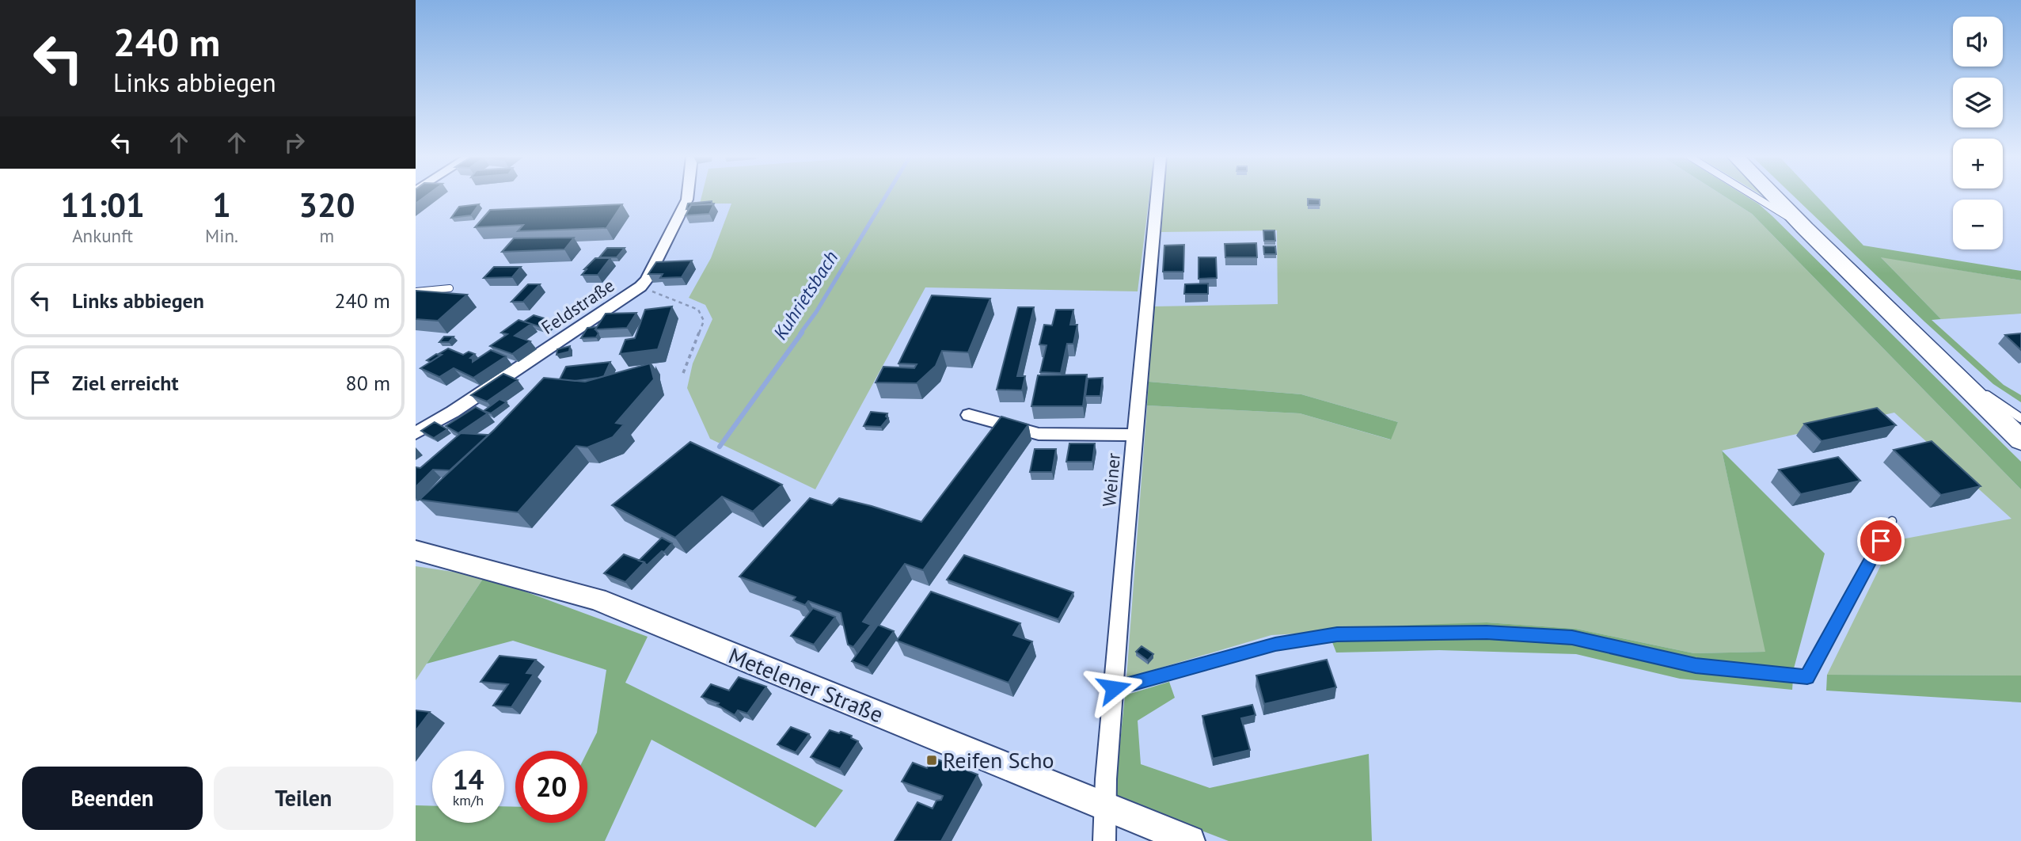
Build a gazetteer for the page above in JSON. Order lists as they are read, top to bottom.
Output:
{
  "streets": {
    "main road": ["Metelener Straße"],
    "street": ["Feldstraße", "Weiner"]
  },
  "crossings": [
    ["Weiner", "Metelener Straße"]
  ],
  "water": ["Kuhrietsbach"],
  "places": {
    "transit": ["Reifen Scho"]
  },
  "page": {
    "turn": ["240 m", "Links abbiegen"],
    "map_buttons": ["+", "−"],
    "eta": [
      "11:01",
      "Ankunft",
      "1",
      "Min.",
      "320",
      "m"
    ],
    "list": [
      {
        "name": "Links abbiegen",
        "value": "240 m"
      },
      {
        "name": "Ziel erreicht",
        "value": "80 m"
      }
    ],
    "speed": "14 km/h",
    "limit": "20",
    "buttons": ["Beenden", "Teilen"]
  }
}
